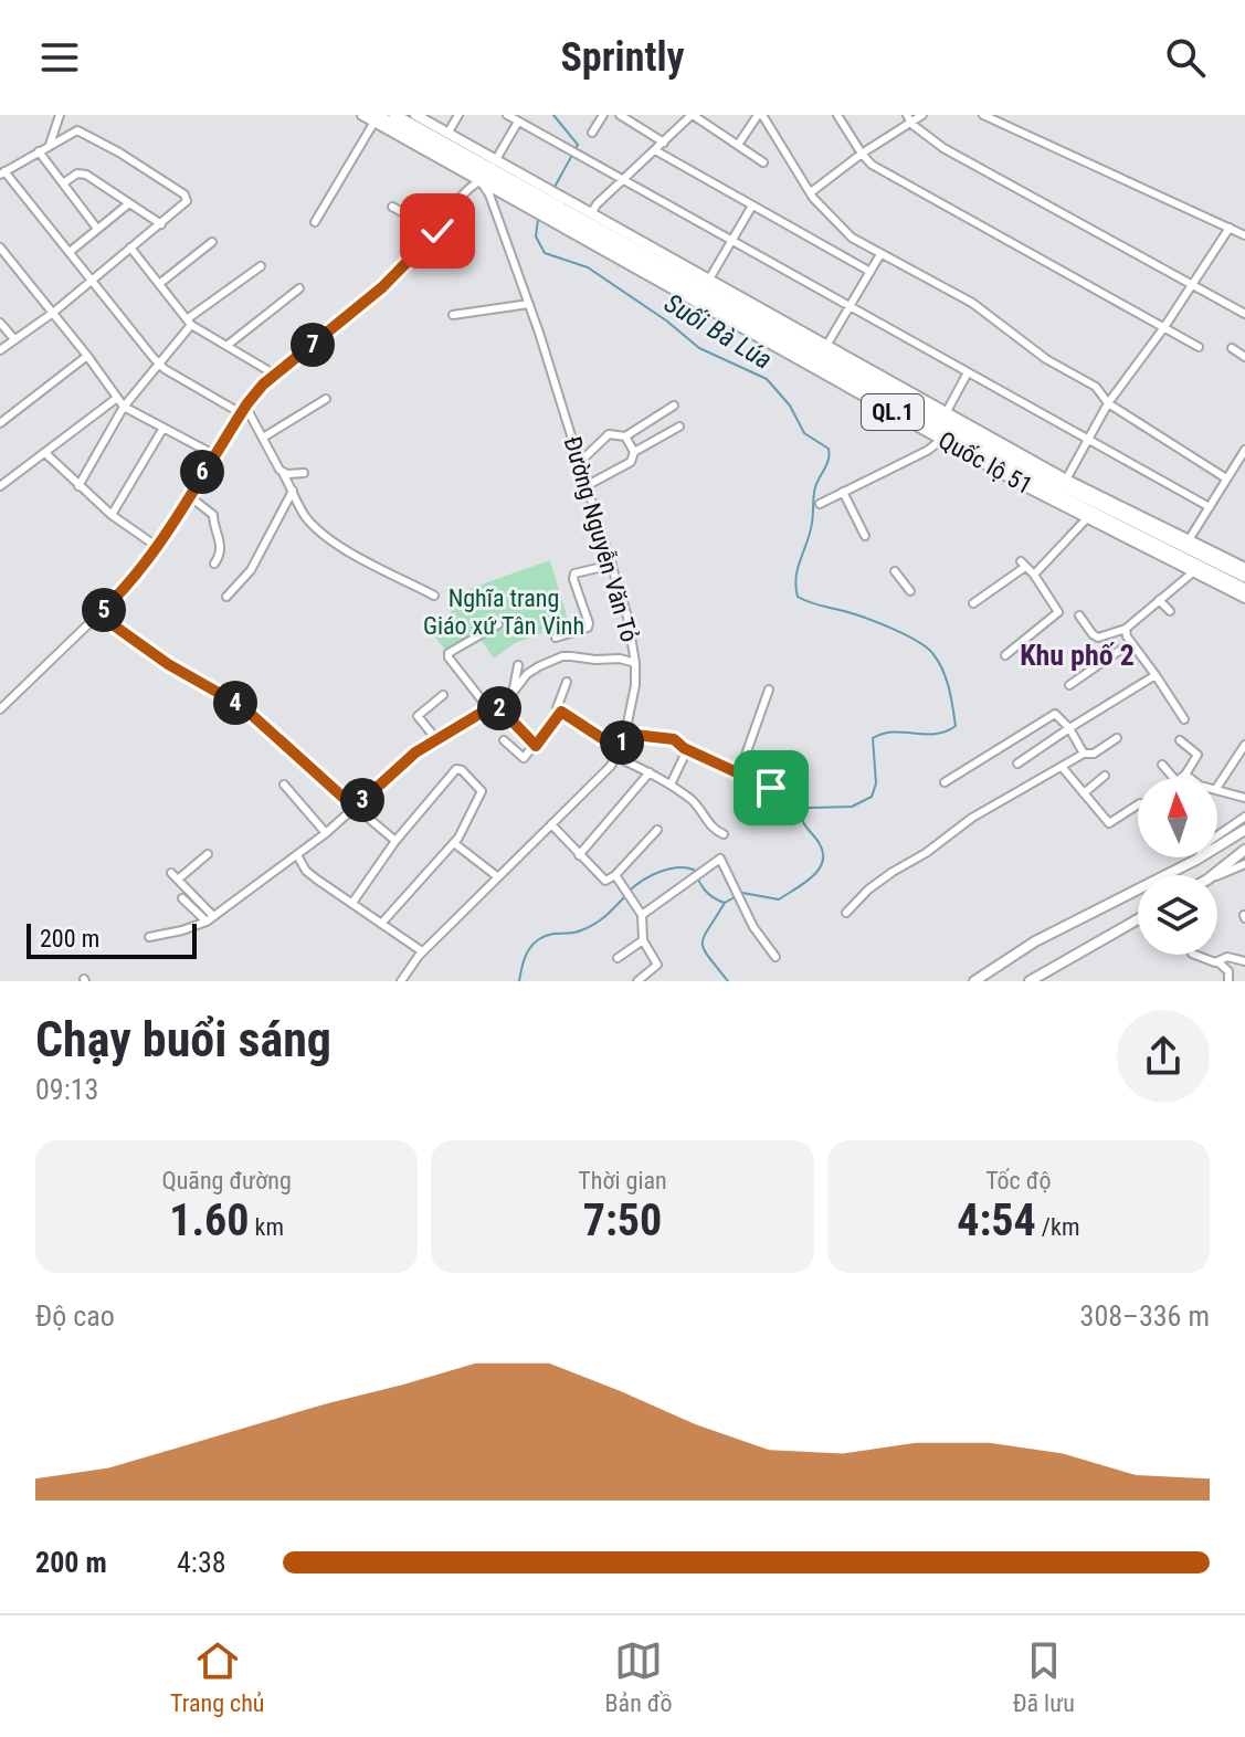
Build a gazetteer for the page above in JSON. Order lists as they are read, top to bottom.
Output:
{
  "streets": {
    "highway": ["QL.1", "Quốc lộ 51"],
    "street": ["Đường Nguyễn Văn Tỏ"]
  },
  "crossings": [
    ["QL.1", "Quốc lộ 51"],
    ["QL.1", "Đường Nguyễn Văn Tỏ"]
  ],
  "districts": ["Khu phố 2"],
  "water": ["Suối Bà Lúa"],
  "parks": ["Nghĩa trang Giáo xứ Tân Vinh"],
  "scale_bar": "200 m",
  "north": "top",
  "page": {
    "header": "Sprintly",
    "pins": [
      "7",
      "6",
      "5",
      "4",
      "2",
      "1",
      "3"
    ],
    "scale": "200 m",
    "heading": ["Chạy buổi sáng", "09:13"],
    "stats": [
      ["Quãng đường", "1.60 km"],
      ["Thời gian", "7:50"],
      ["Tốc độ", "4:54 /km"]
    ],
    "chart": ["Độ cao", "308–336 m"],
    "list": [
      {
        "name": "200 m",
        "note": "4:38"
      }
    ],
    "tabs": ["Trang chủ", "Bản đồ", "Đã lưu"]
  }
}
